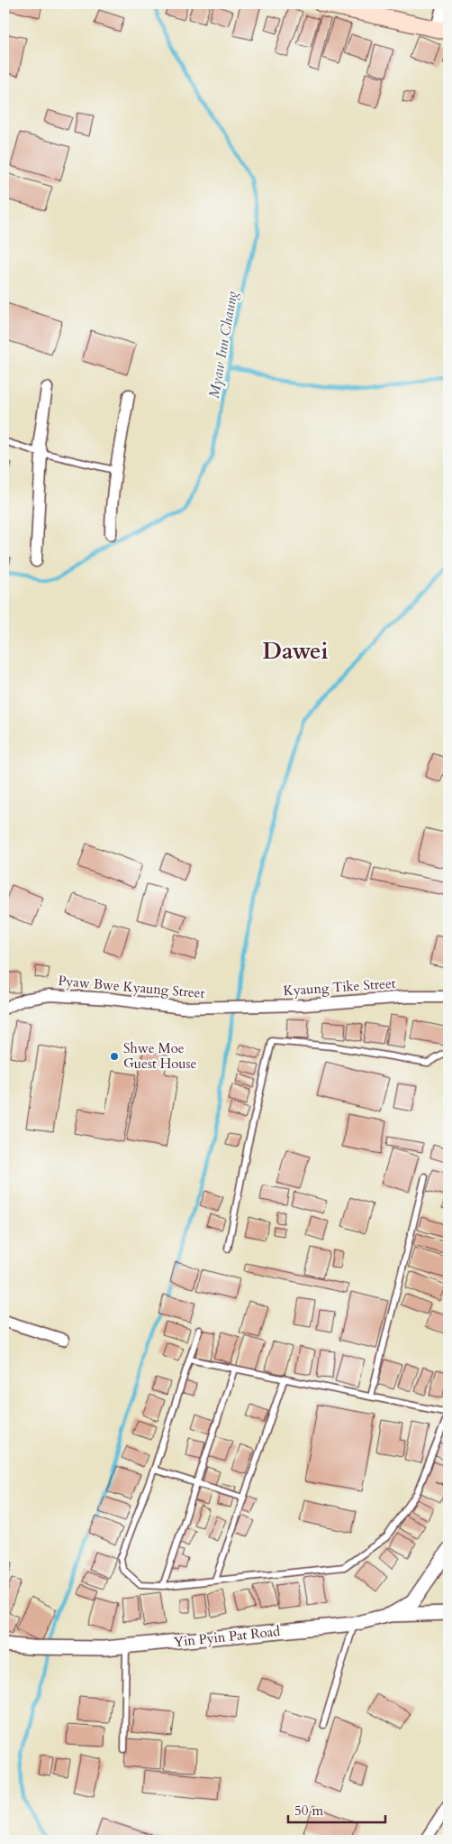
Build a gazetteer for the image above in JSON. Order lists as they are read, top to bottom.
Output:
{
  "streets": {
    "street": ["Pyaw Bwe Kyaung Street", "Kyaung Tike Street", "Yin Pyin Pat Road"]
  },
  "crossings": [
    ["Pyaw Bwe Kyaung Street", "Kyaung Tike Street"]
  ],
  "districts": ["Dawei"],
  "water": ["Myaw Inn Chaung"],
  "places": ["Shwe Moe Guest House"],
  "scale_bar": "50 m"
}
